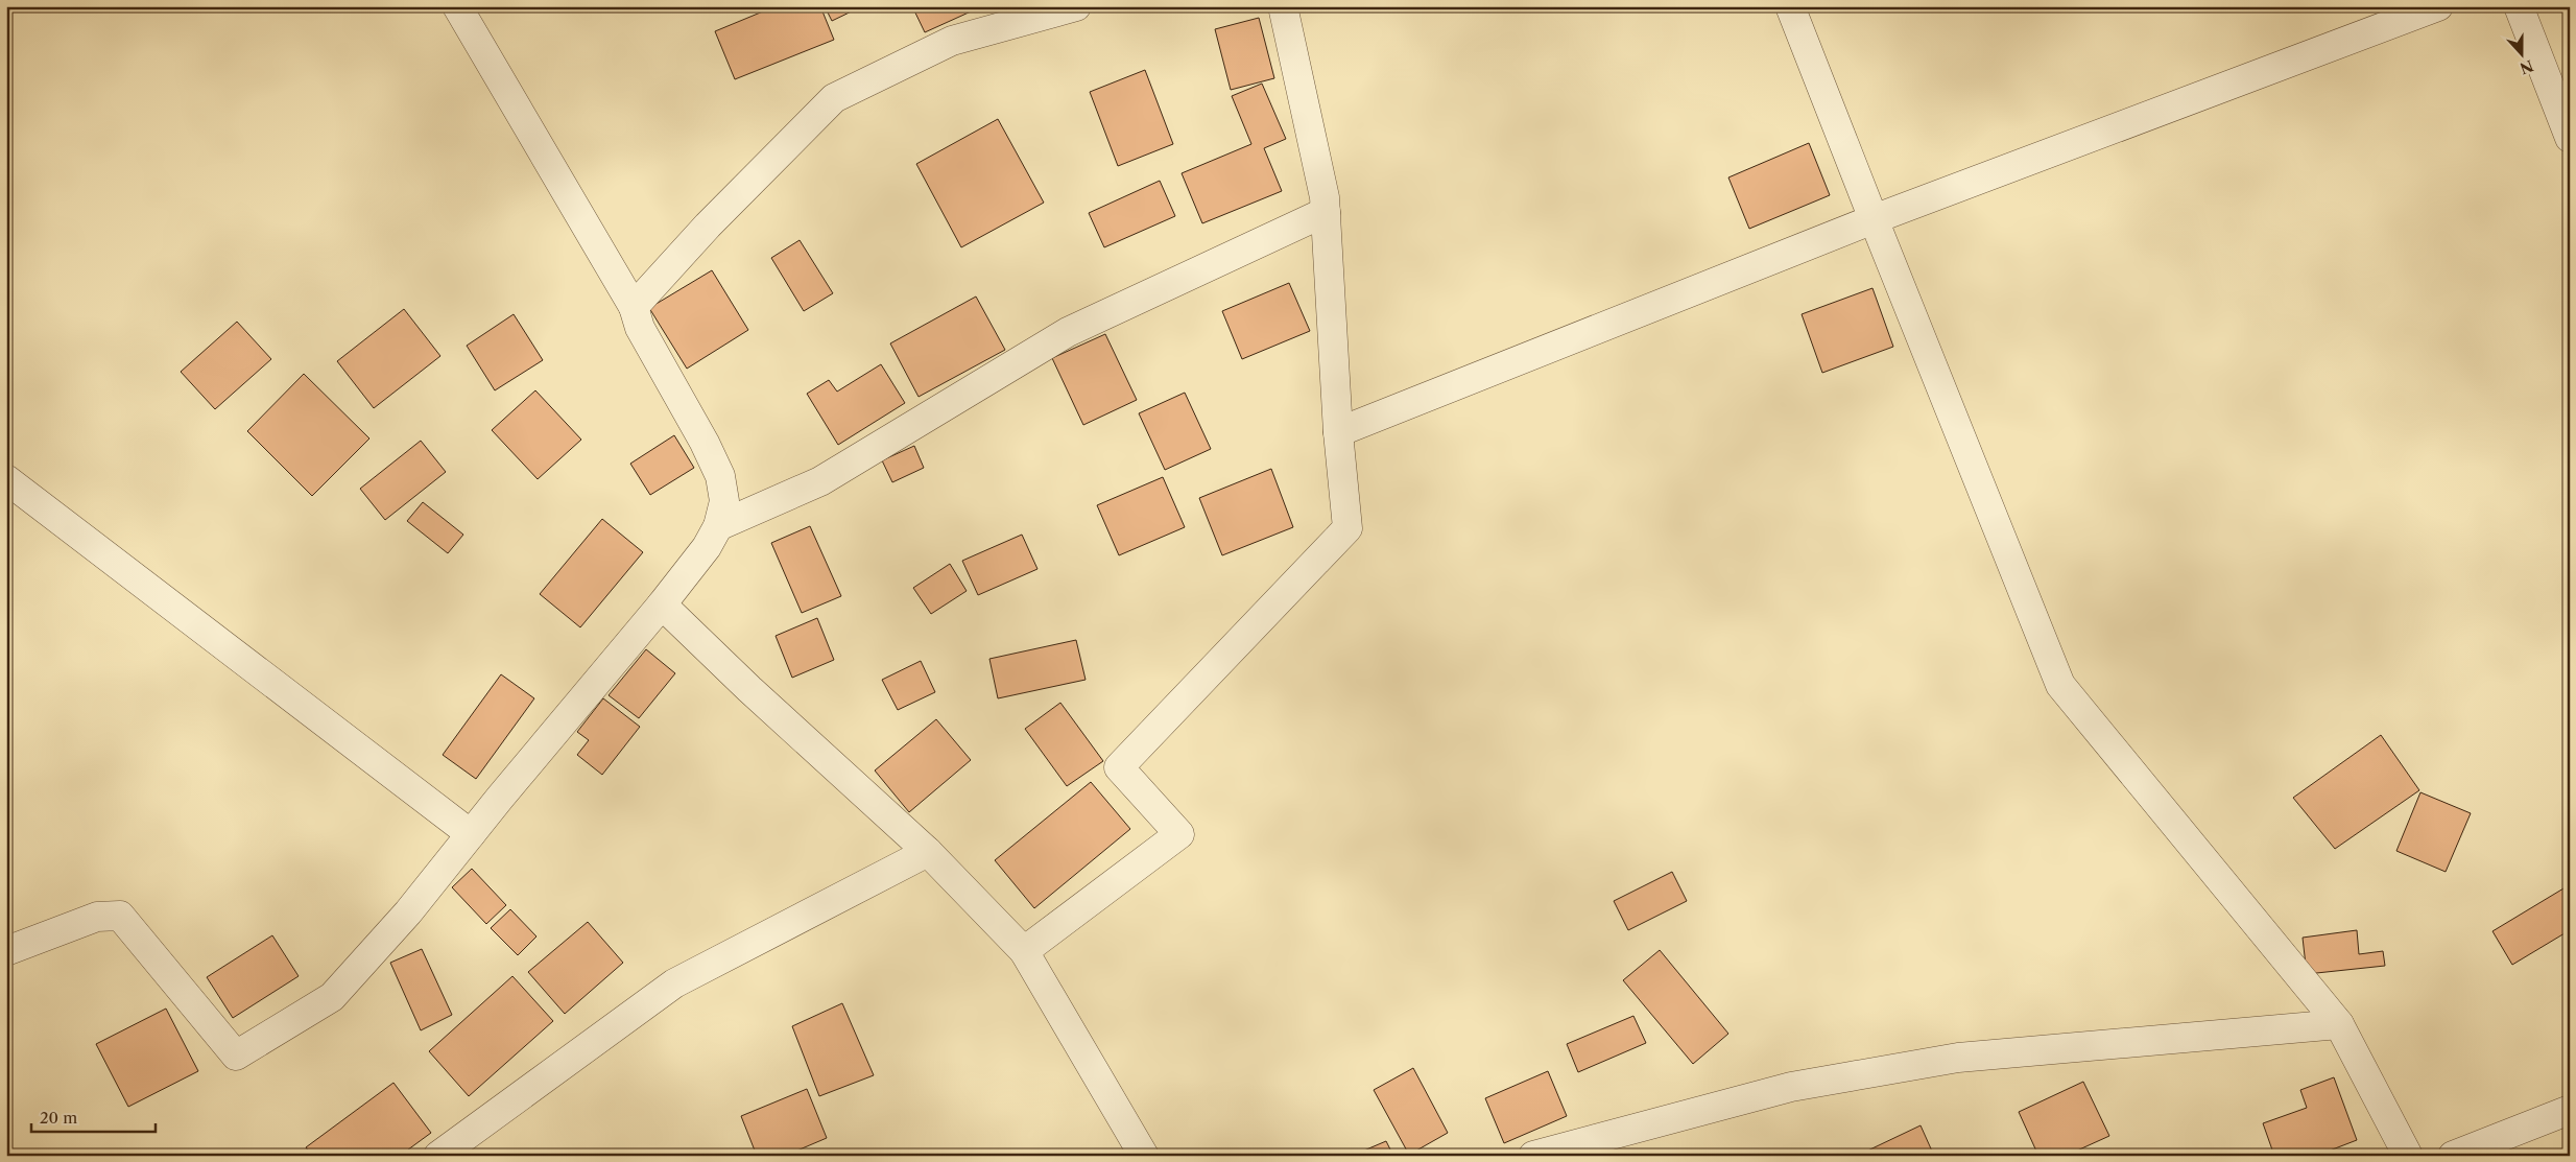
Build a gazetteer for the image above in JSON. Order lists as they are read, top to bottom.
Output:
{
  "scale_bar": "20 m",
  "north": "bottom"
}
